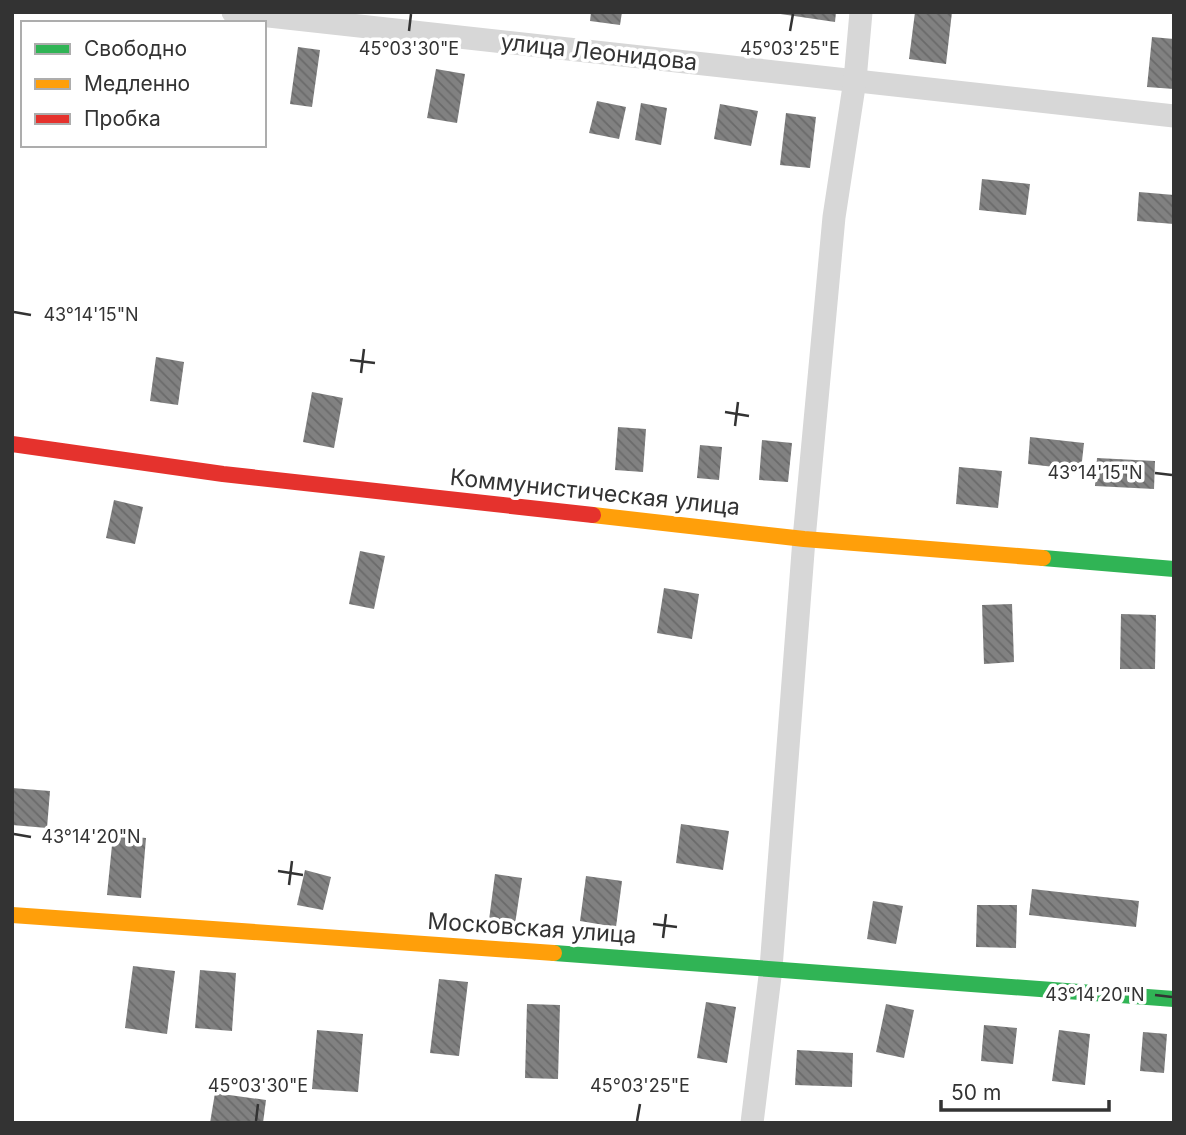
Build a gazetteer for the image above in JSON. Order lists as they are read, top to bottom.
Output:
{
  "streets": {
    "street": ["улица Леонидова", "Коммунистическая улица", "Московская улица"]
  },
  "legend": ["Свободно", "Медленно", "Пробка"],
  "scale_bar": "50 m",
  "coordinates": [
    "45°03'30\"E",
    "45°03'25\"E",
    "43°14'15\"N",
    "43°14'20\"N"
  ]
}
